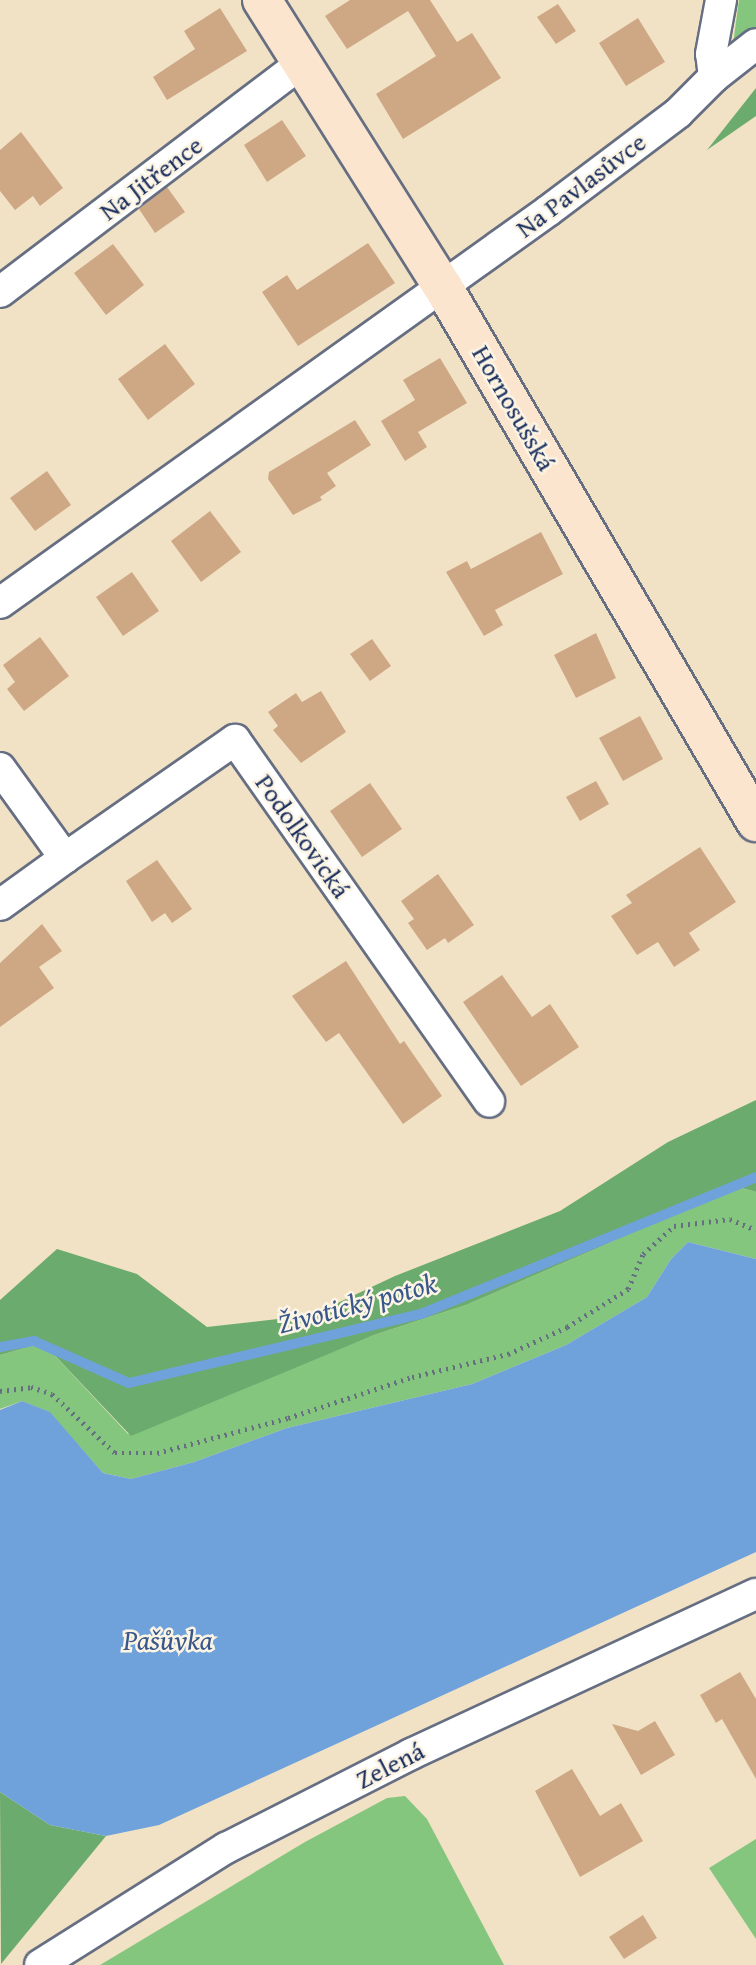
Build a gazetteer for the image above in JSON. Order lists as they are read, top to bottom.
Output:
{
  "streets": {
    "street": [
      "Na Jitřence",
      "Na Pavlasůvce",
      "Hornosušská",
      "Podolkovická",
      "Zelená"
    ]
  },
  "crossings": [
    ["Na Jitřence", "Hornosušská"],
    ["Na Pavlasůvce", "Hornosušská"]
  ],
  "water": ["Životický potok", "Pašůvka"]
}
